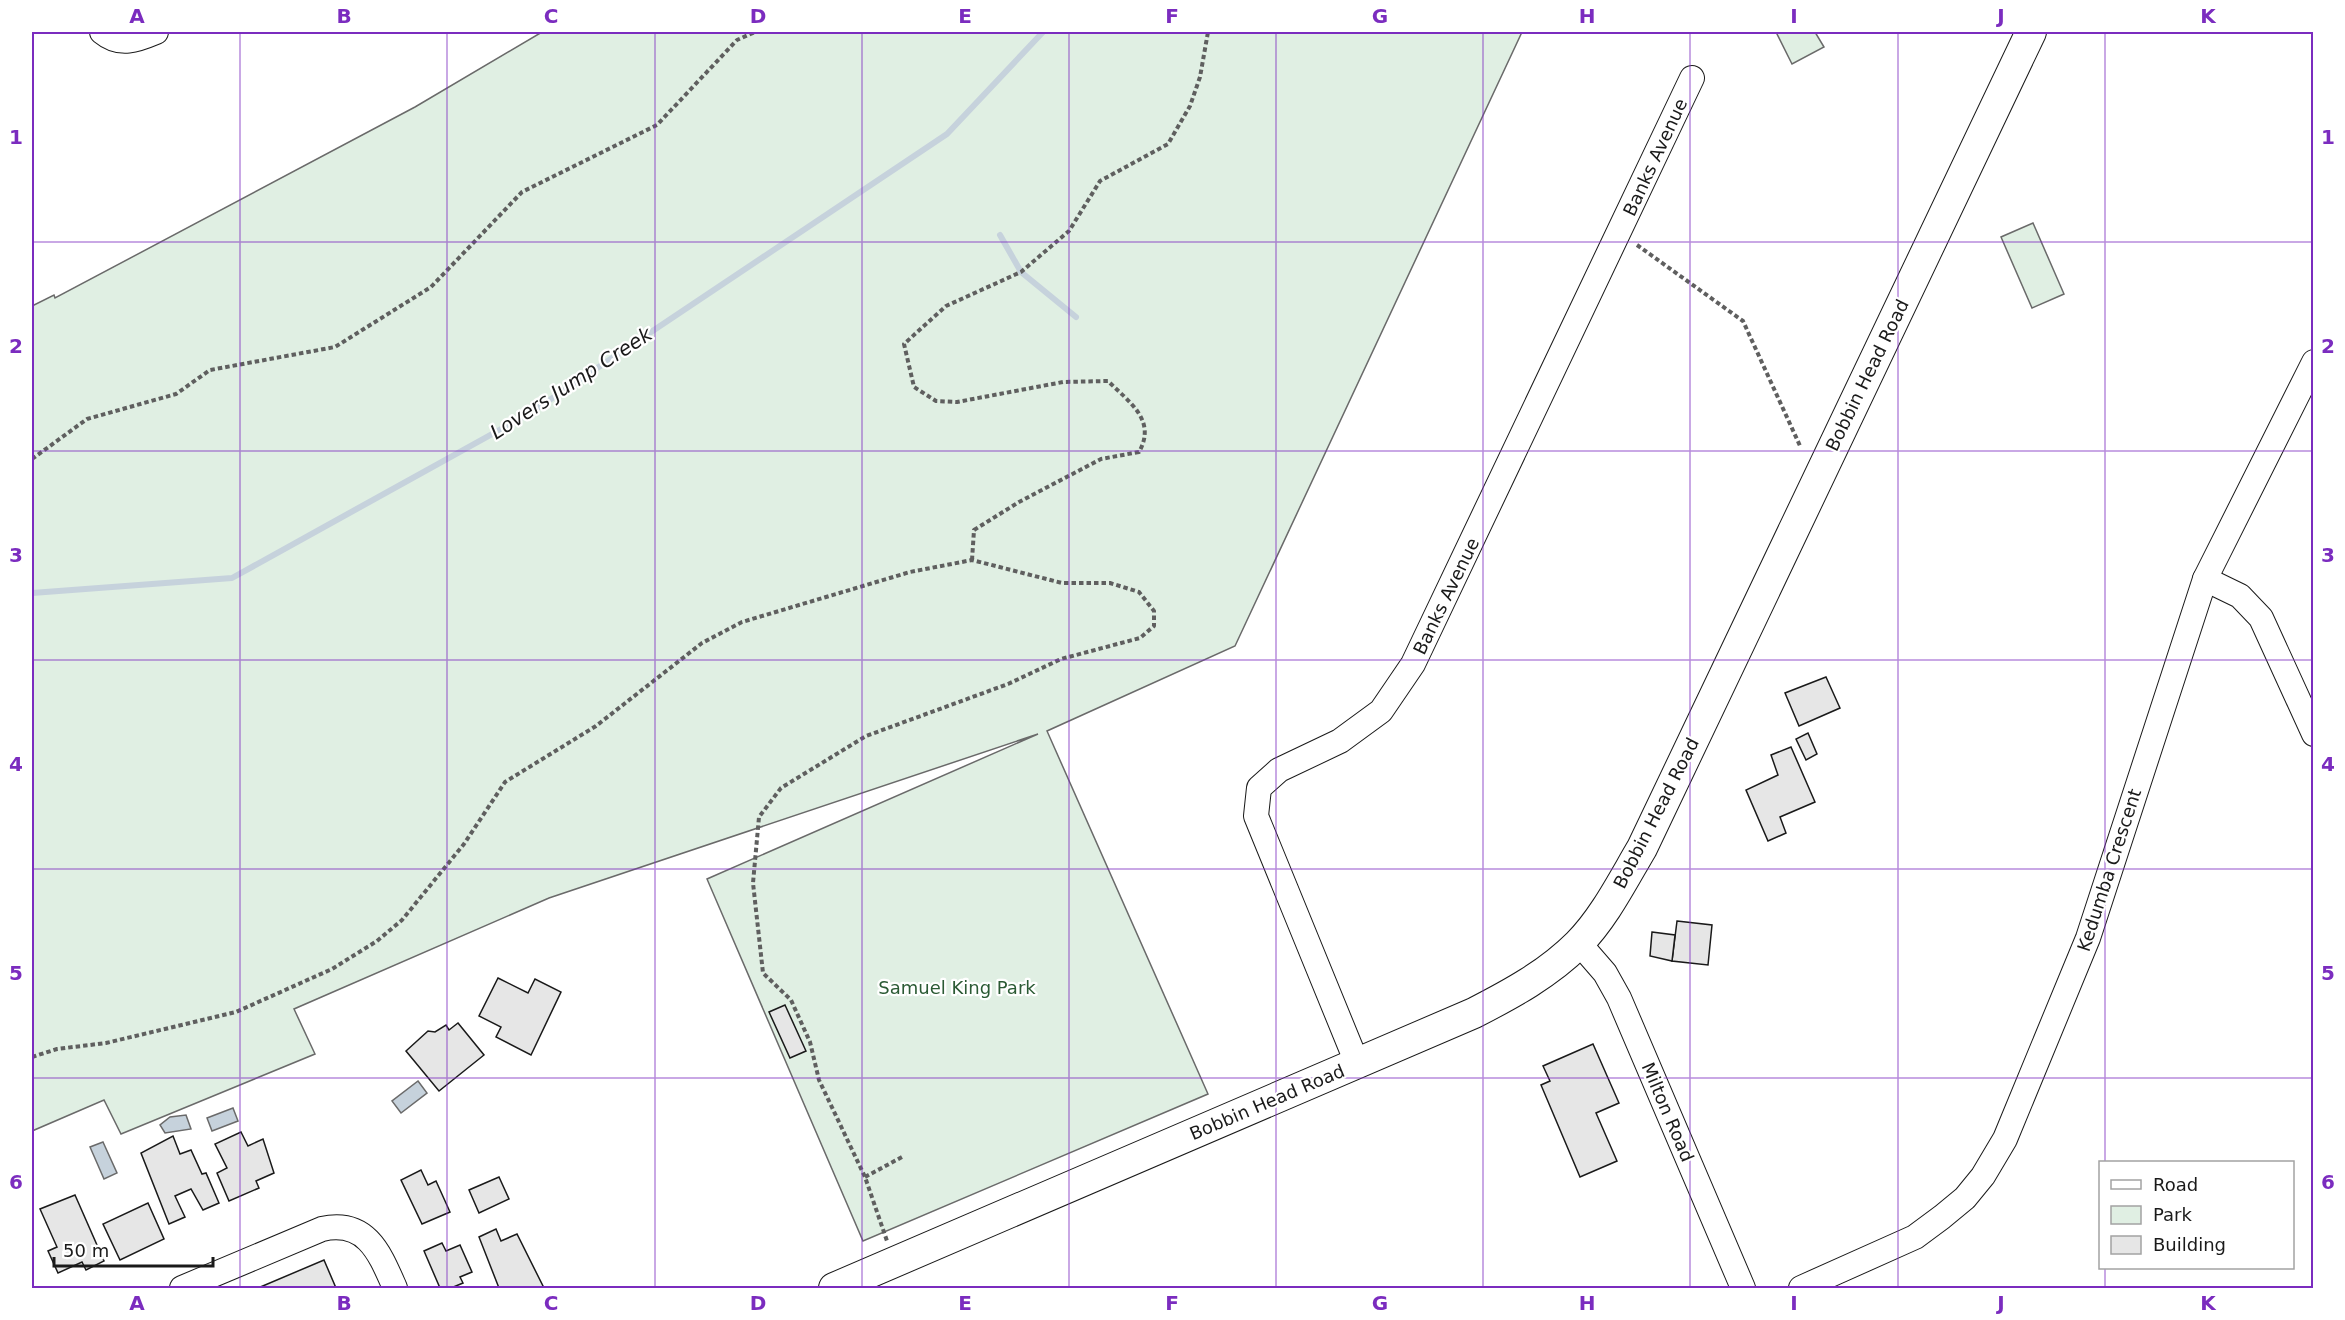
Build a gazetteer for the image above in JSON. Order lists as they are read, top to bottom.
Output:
{
  "streets": {
    "main road": ["Bobbin Head Road"],
    "street": ["Banks Avenue", "Kedumba Crescent", "Milton Road"]
  },
  "crossings": [
    ["Banks Avenue", "Bobbin Head Road"],
    ["Bobbin Head Road", "Milton Road"]
  ],
  "water": ["Lovers Jump Creek"],
  "parks": ["Samuel King Park"],
  "legend": ["Road", "Park", "Building"],
  "scale_bar": "50 m",
  "grid": {
    "columns": [
      "A",
      "B",
      "C",
      "D",
      "E",
      "F",
      "G",
      "H",
      "I",
      "J",
      "K"
    ],
    "rows": [
      "1",
      "2",
      "3",
      "4",
      "5",
      "6"
    ]
  }
}
